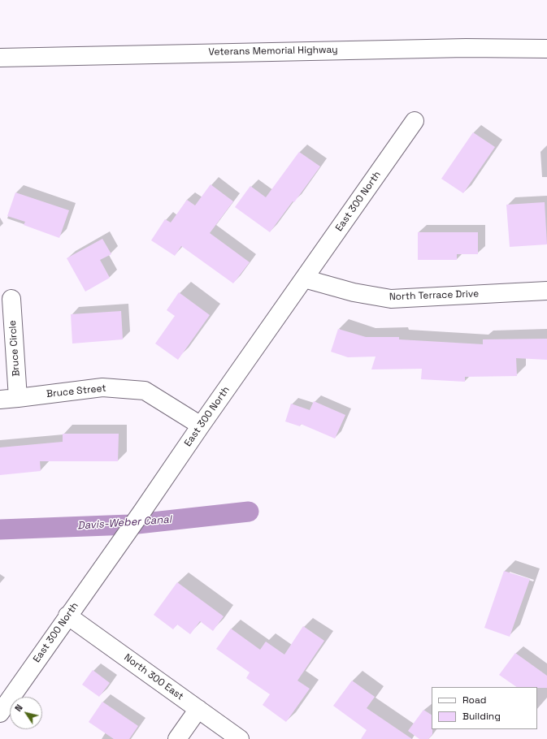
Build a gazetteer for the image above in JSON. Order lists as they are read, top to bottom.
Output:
{
  "streets": {
    "main road": [
      "Veterans Memorial Highway",
      "East 300 North",
      "North Terrace Drive",
      "Bruce Circle",
      "Bruce Street",
      "North 300 East"
    ]
  },
  "crossings": [
    ["East 300 North", "North Terrace Drive"],
    ["East 300 North", "Bruce Street"],
    ["East 300 North", "North 300 East"],
    ["Bruce Circle", "Bruce Street"]
  ],
  "water": ["Davis-Weber Canal"],
  "legend": ["Road", "Building"],
  "north": "top left"
}
